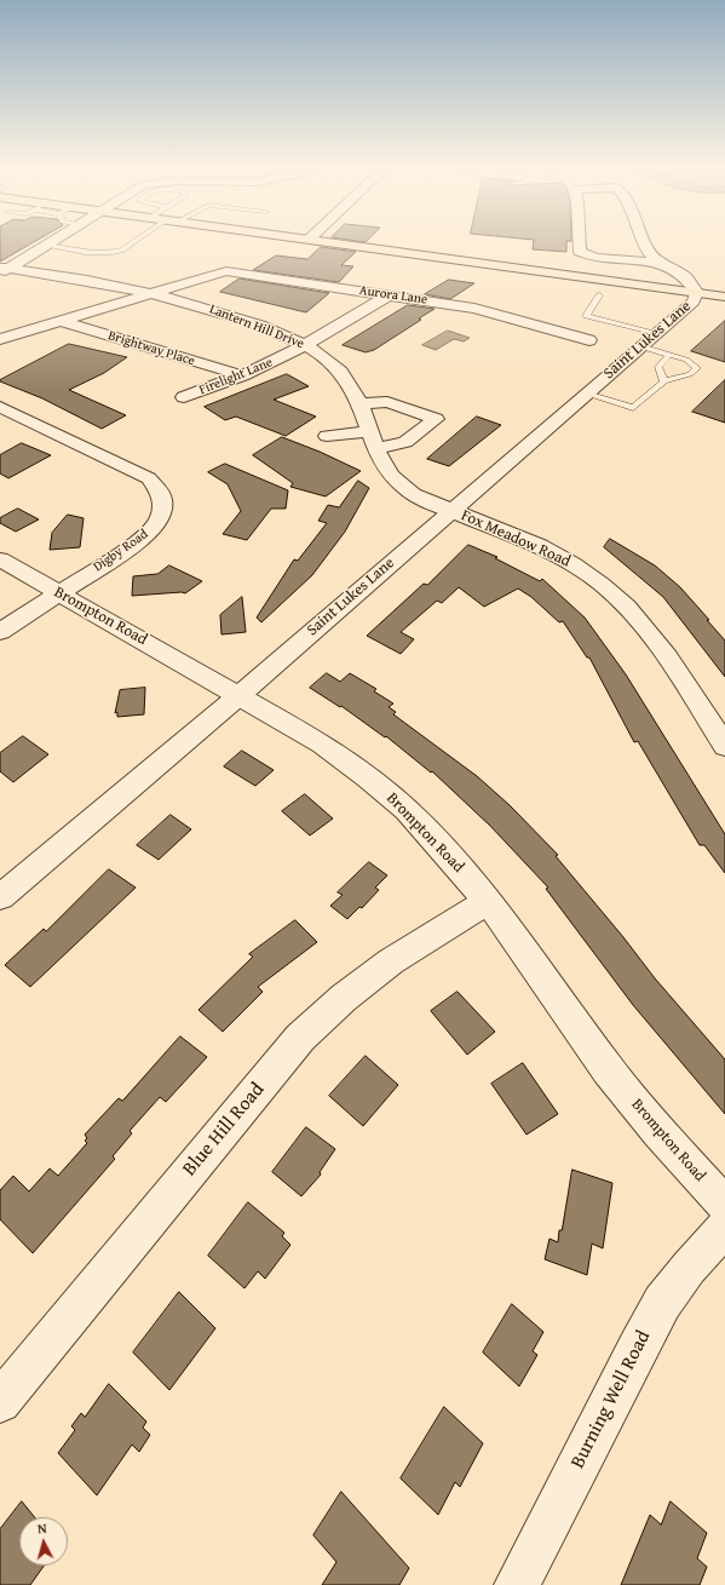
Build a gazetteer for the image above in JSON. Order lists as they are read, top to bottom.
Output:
{
  "streets": {
    "street": [
      "Aurora Lane",
      "Lantern Hill Drive",
      "Saint Lukes Lane",
      "Brightway Place",
      "Firelight Lane",
      "Fox Meadow Road",
      "Digby Road",
      "Brompton Road",
      "Blue Hill Road",
      "Burning Well Road"
    ]
  },
  "crossings": [
    ["Aurora Lane", "Lantern Hill Drive"],
    ["Aurora Lane", "Brightway Place"],
    ["Aurora Lane", "Firelight Lane"],
    ["Lantern Hill Drive", "Saint Lukes Lane"],
    ["Lantern Hill Drive", "Firelight Lane"],
    ["Lantern Hill Drive", "Fox Meadow Road"],
    ["Saint Lukes Lane", "Fox Meadow Road"],
    ["Saint Lukes Lane", "Brompton Road"],
    ["Brightway Place", "Firelight Lane"],
    ["Digby Road", "Brompton Road"],
    ["Brompton Road", "Blue Hill Road"]
  ],
  "north": "top"
}
